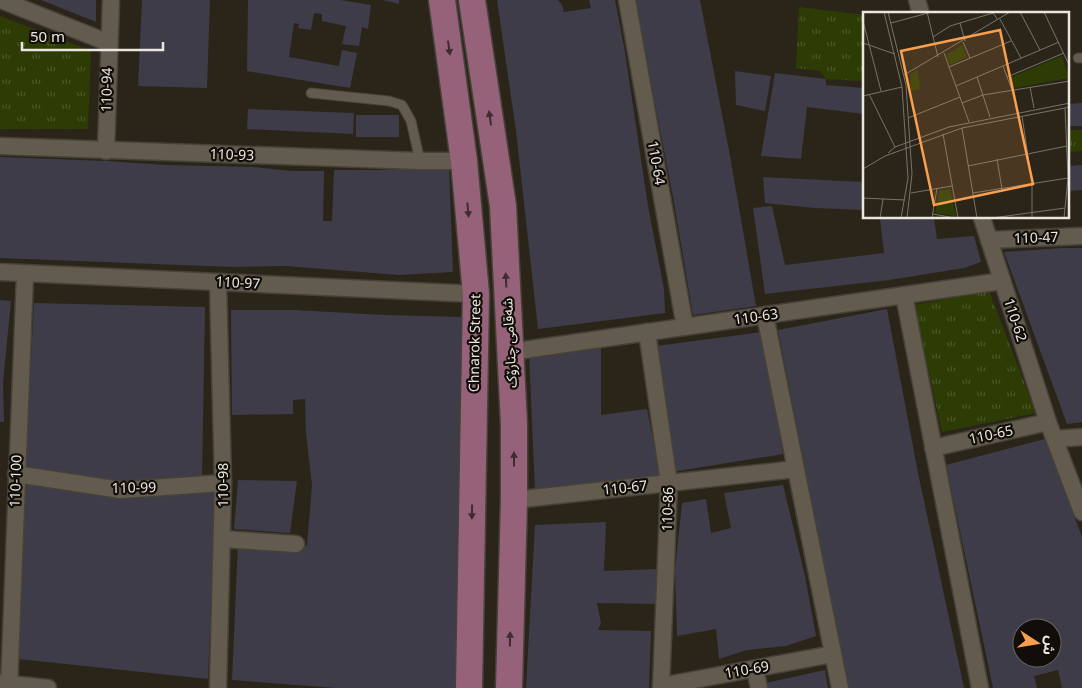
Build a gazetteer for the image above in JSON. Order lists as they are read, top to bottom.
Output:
{
  "streets": {
    "main road": ["Chnarok Street", "شەقامی چنارۆک"],
    "street": [
      "110-94",
      "110-93",
      "110-64",
      "110-47",
      "110-97",
      "110-63",
      "110-62",
      "110-65",
      "110-100",
      "110-98",
      "110-99",
      "110-67",
      "110-86",
      "110-69"
    ]
  },
  "crossings": [
    ["110-94", "110-93"],
    ["110-93", "Chnarok Street"],
    ["110-64", "110-63"],
    ["110-47", "110-62"],
    ["110-97", "Chnarok Street"],
    ["110-97", "110-100"],
    ["110-97", "110-98"],
    ["110-63", "110-62"],
    ["110-63", "شەقامی چنارۆک"],
    ["110-63", "110-86"],
    ["110-62", "110-65"],
    ["شەقامی چنارۆک", "110-67"],
    ["110-100", "110-99"],
    ["110-98", "110-99"],
    ["110-67", "110-86"],
    ["110-86", "110-69"]
  ],
  "one_way": ["Chnarok Street", "شەقامی چنارۆک"],
  "scale_bar": "50 m",
  "north": "right"
}
